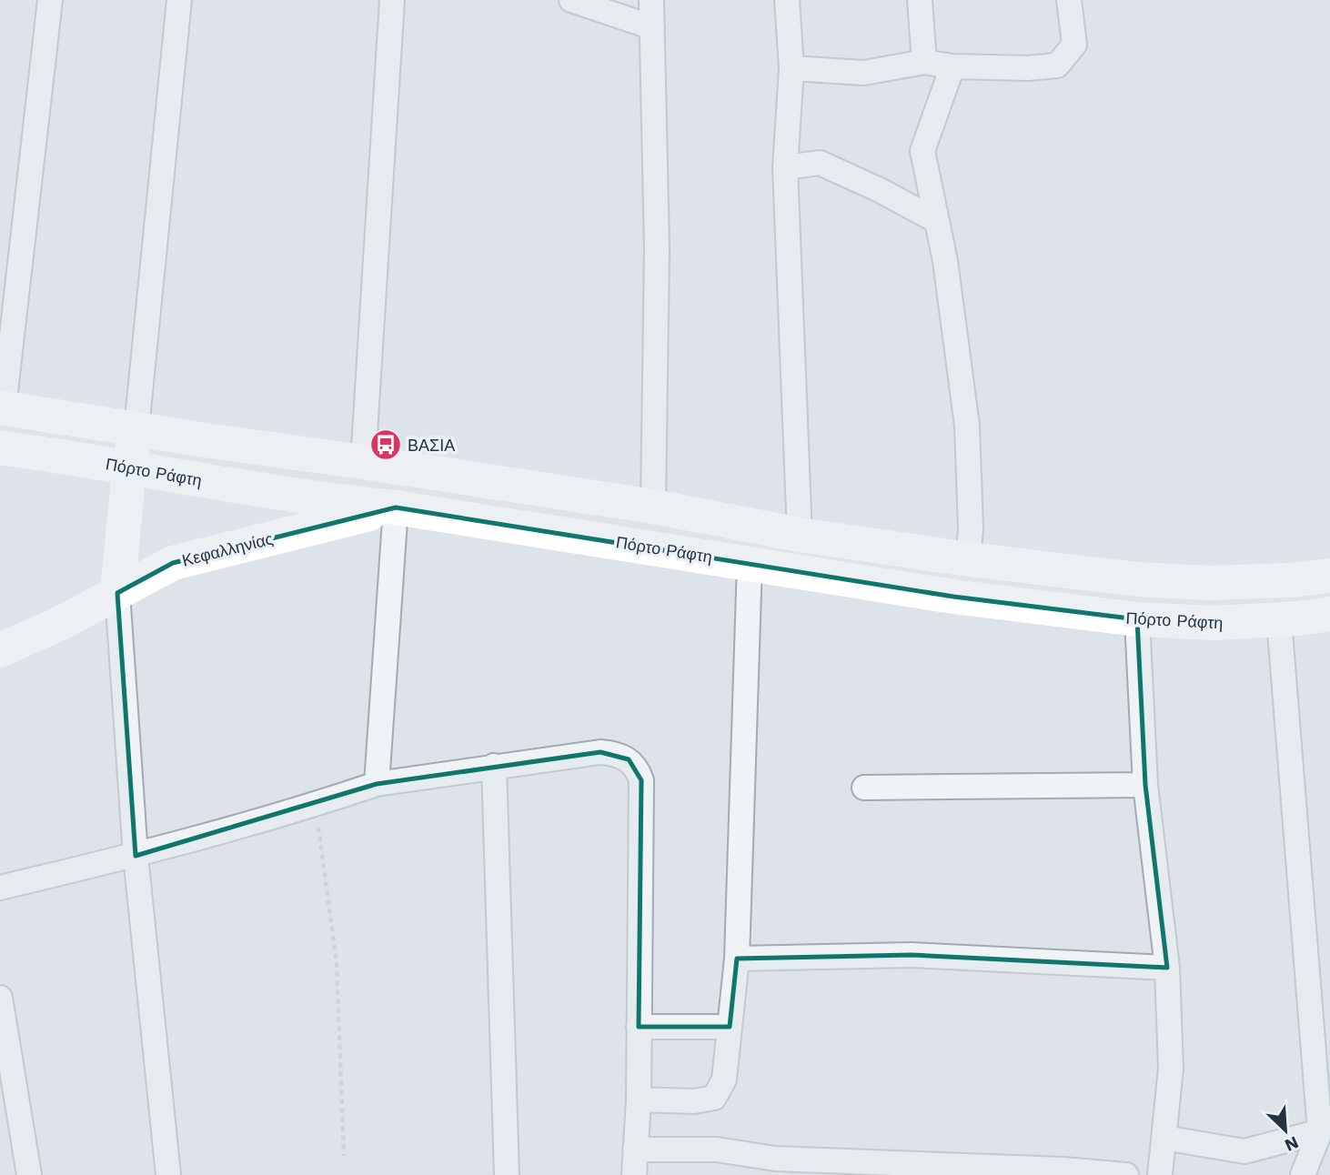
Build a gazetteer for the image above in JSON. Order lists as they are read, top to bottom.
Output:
{
  "streets": {
    "main road": ["Πόρτο Ράφτη", "Κεφαλληνίας"]
  },
  "crossings": [
    ["Πόρτο Ράφτη", "Κεφαλληνίας"]
  ],
  "places": {
    "bus stop": ["ΒΑΣΙΑ"]
  },
  "north": "bottom right"
}
